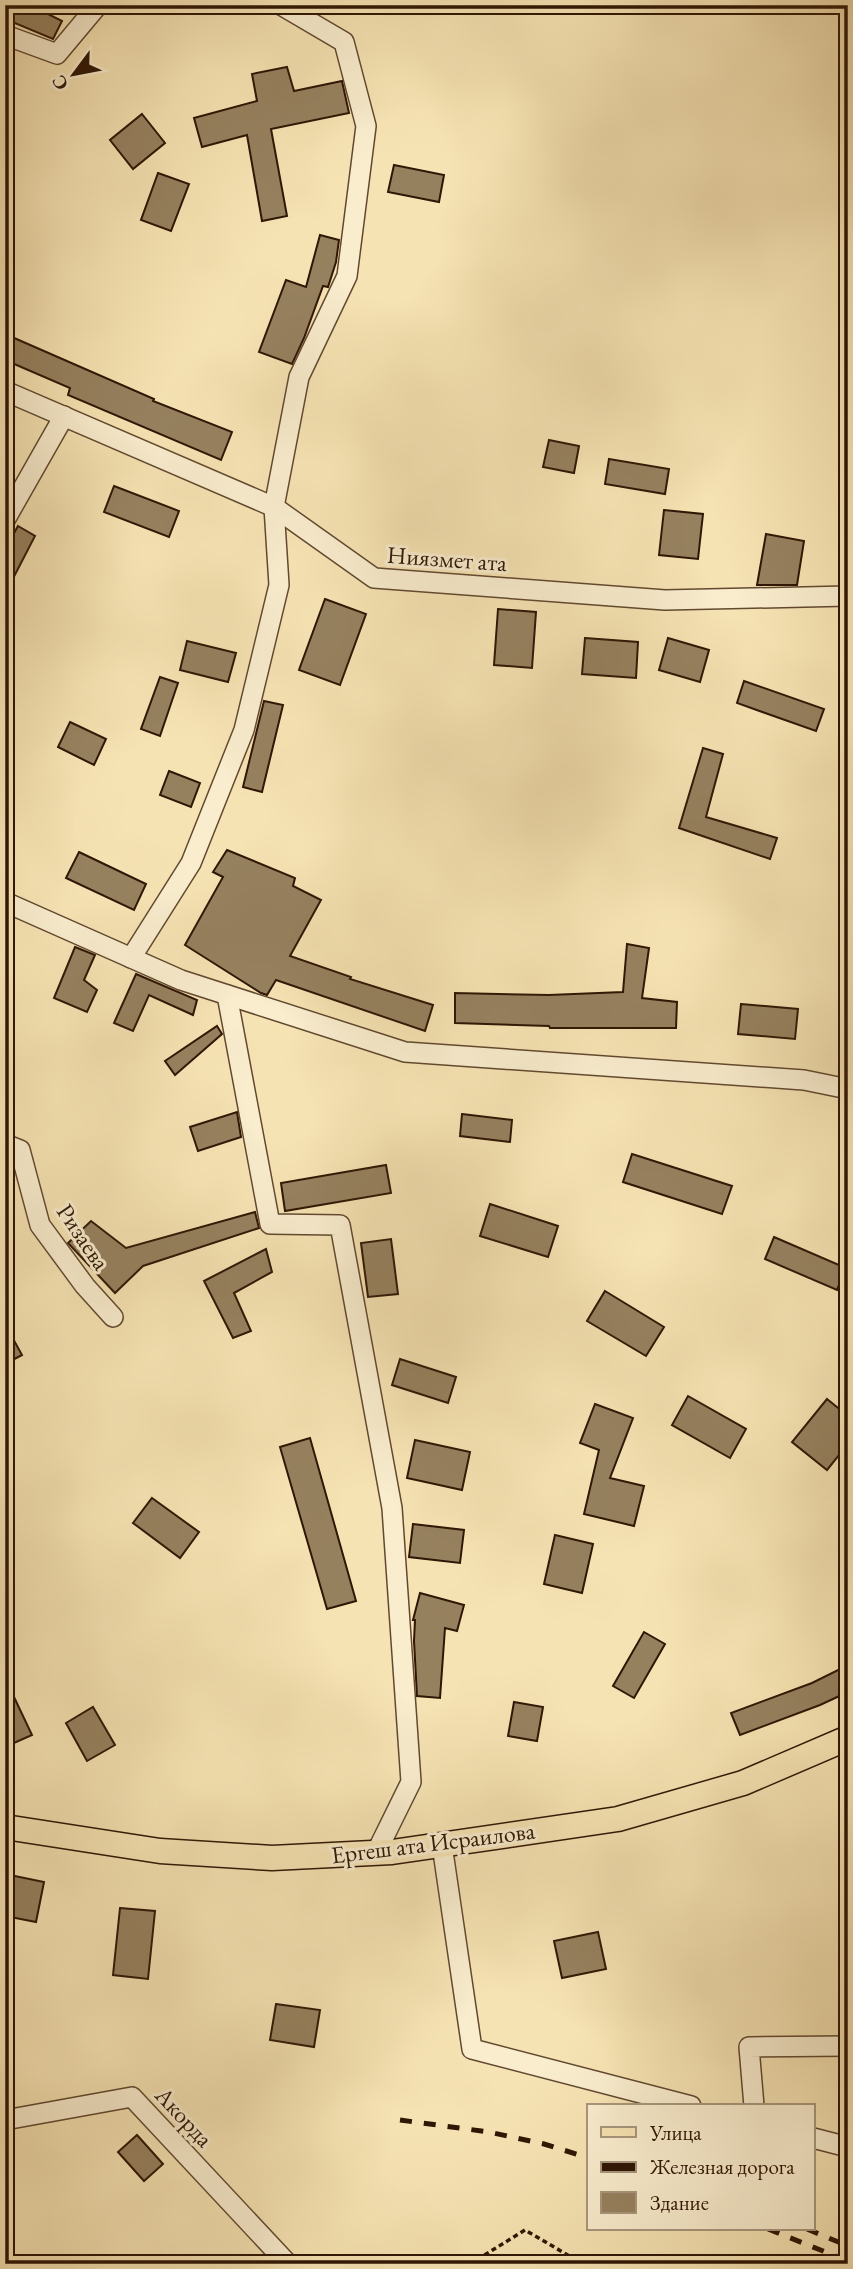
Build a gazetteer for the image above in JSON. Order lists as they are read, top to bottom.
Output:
{
  "streets": {
    "main road": ["Ергеш ата Исраилова"],
    "street": ["Ниязмет ата", "Ризаева", "Акорда"]
  },
  "legend": ["Улица", "Железная дорога", "Здание"],
  "north": "bottom left"
}
